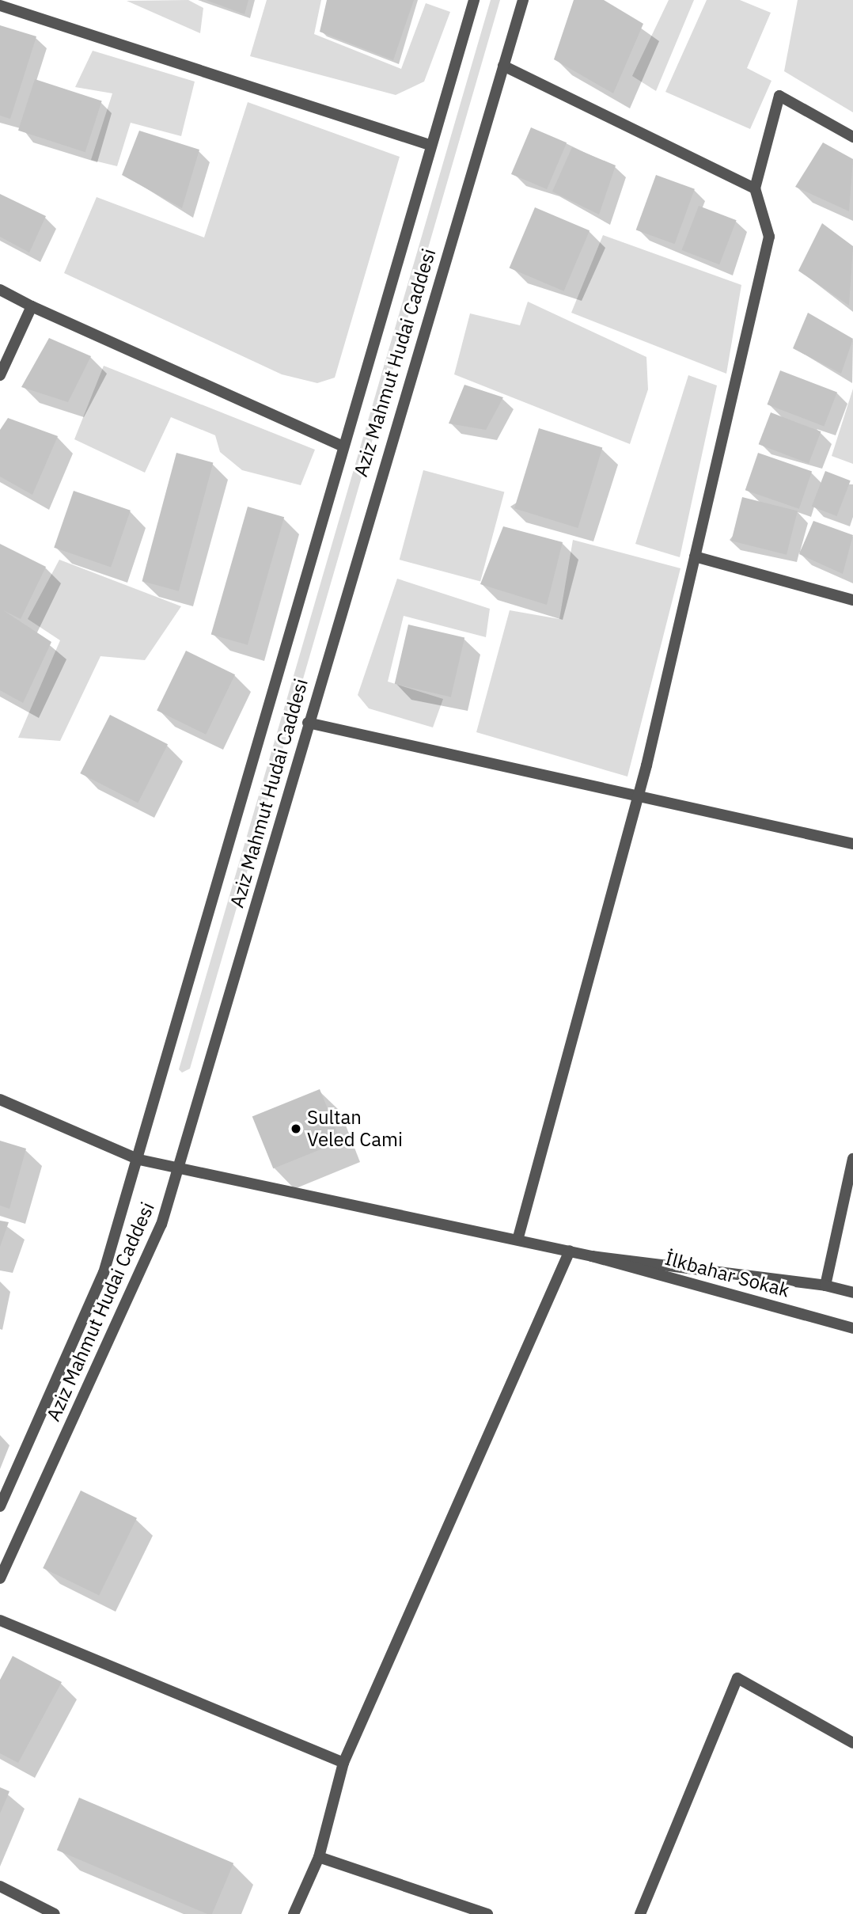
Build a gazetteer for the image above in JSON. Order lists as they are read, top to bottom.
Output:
{
  "streets": {
    "street": ["Aziz Mahmut Hudai Caddesi", "İlkbahar Sokak"]
  },
  "places": ["Sultan Veled Cami"]
}
